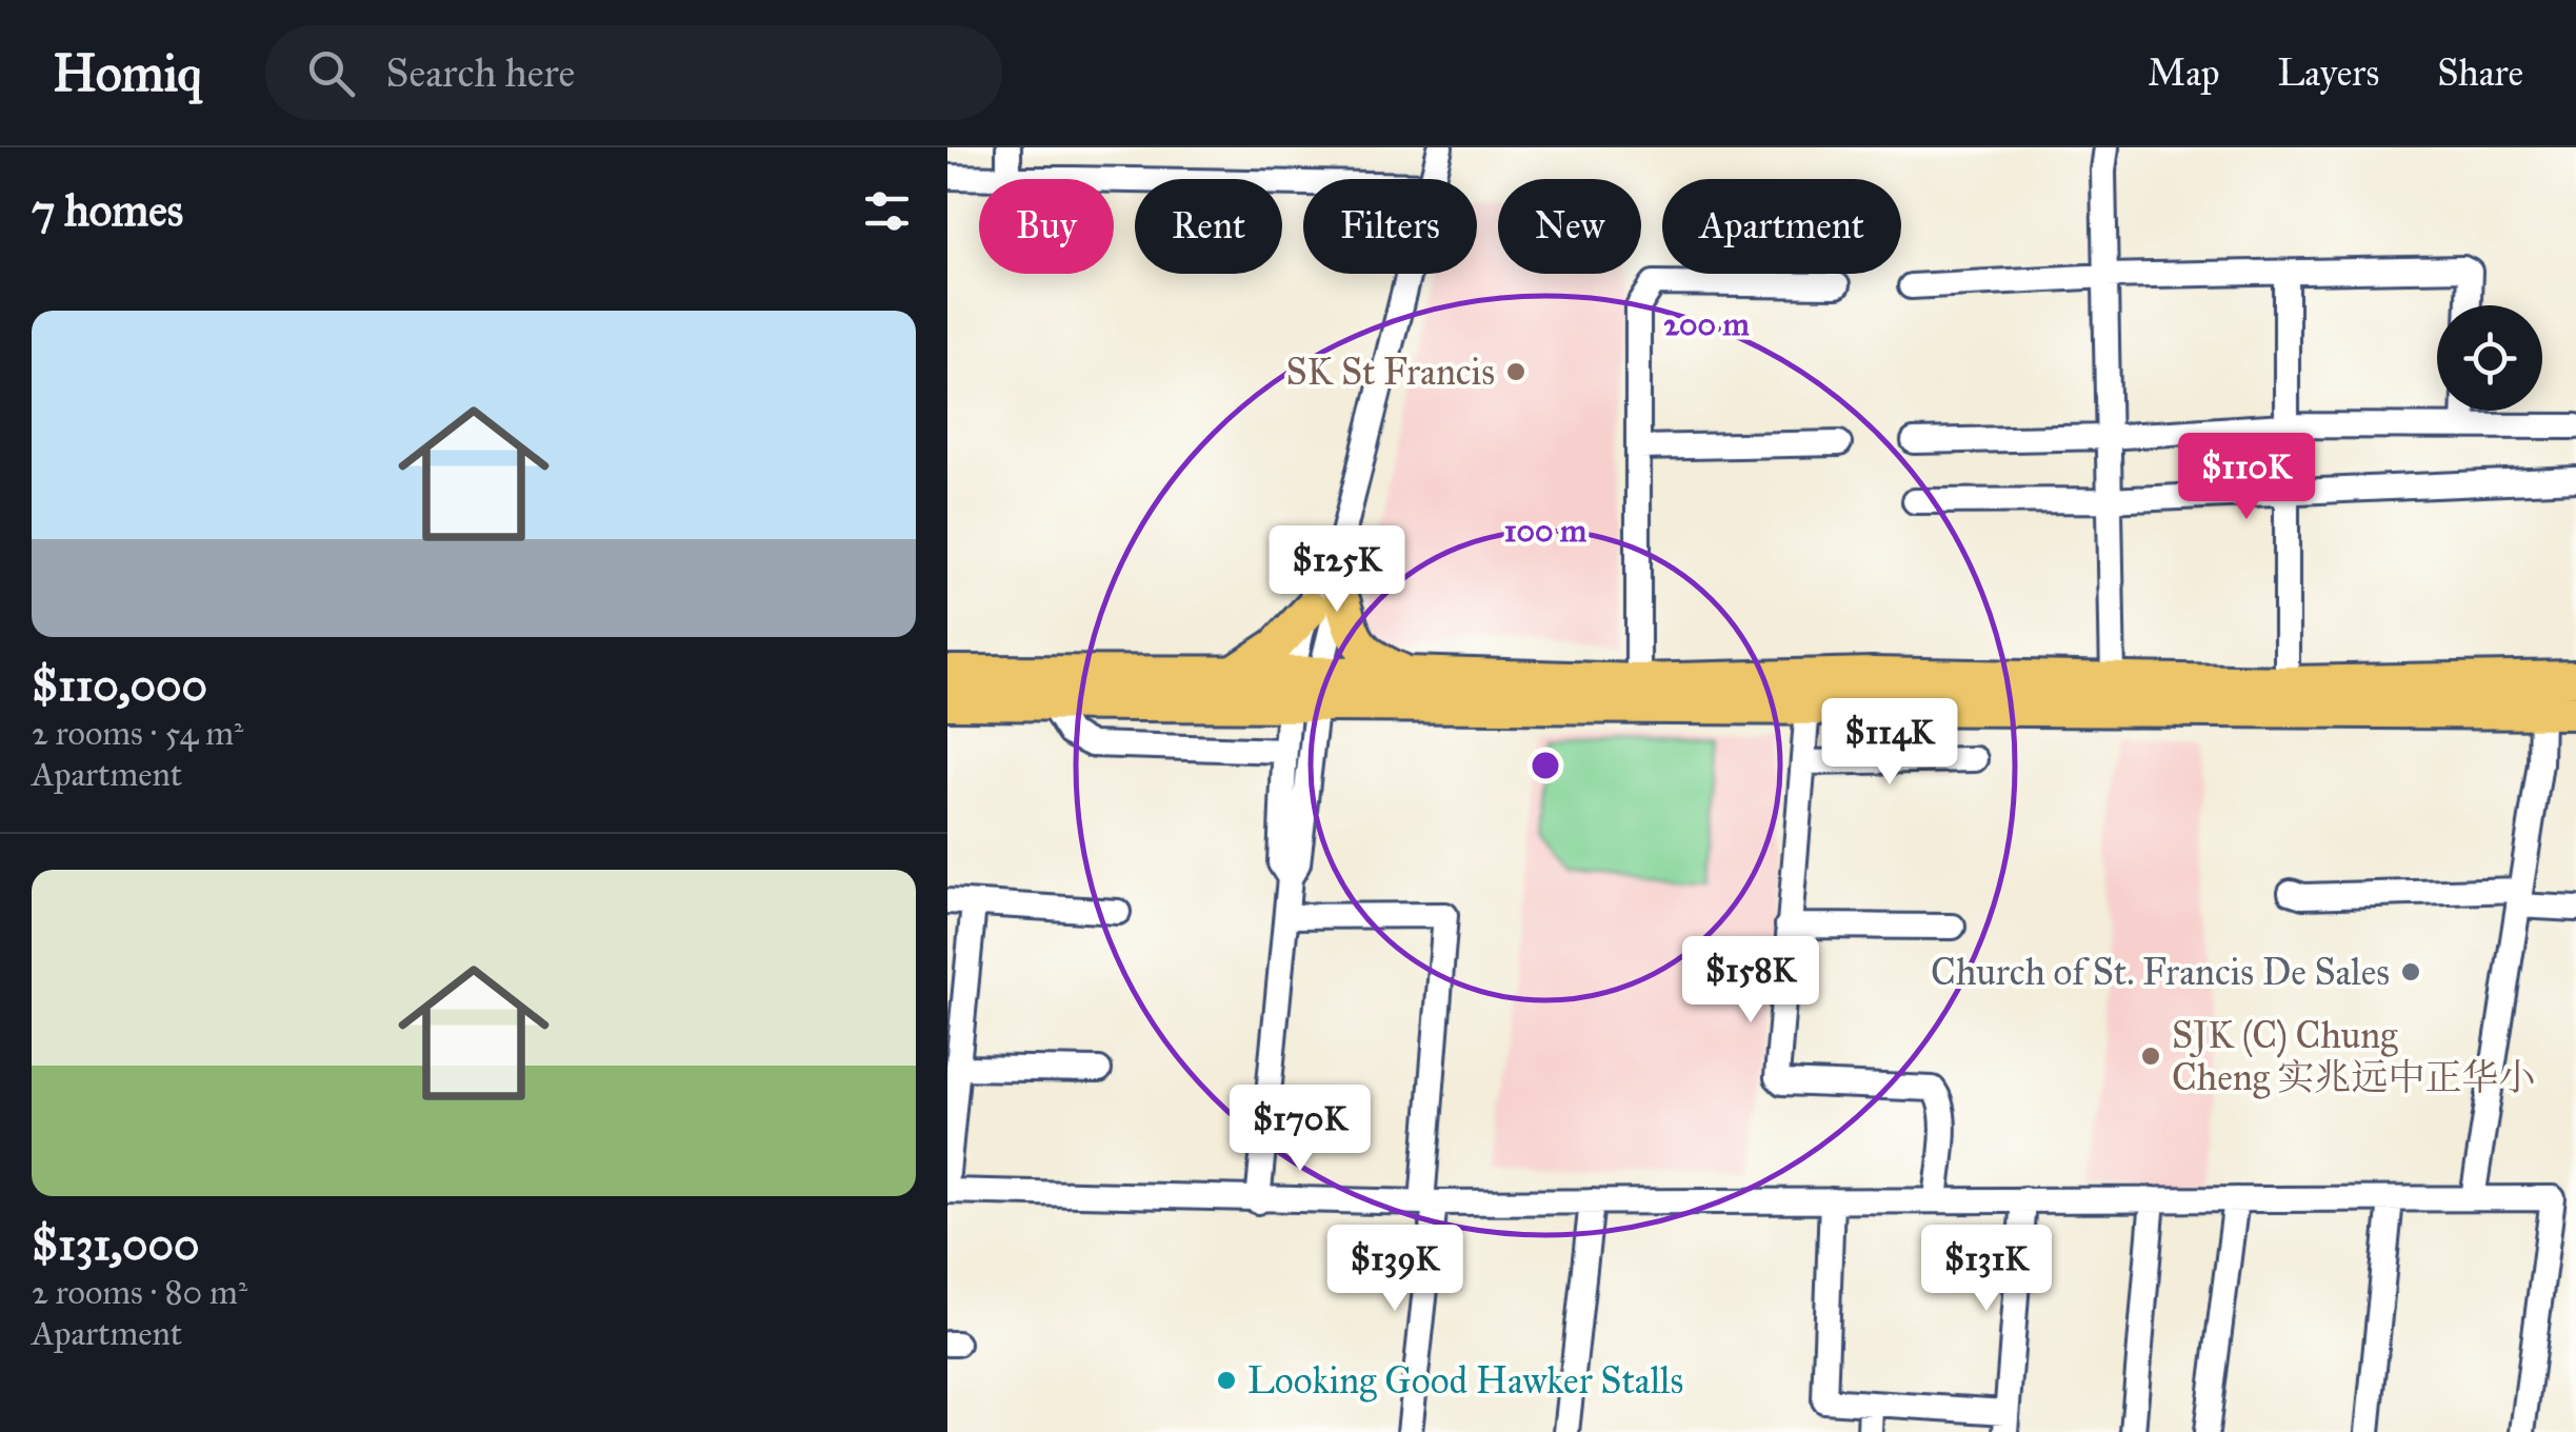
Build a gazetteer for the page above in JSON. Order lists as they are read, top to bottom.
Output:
{
  "places": [
    "SK St Francis",
    "Church of St. Francis De Sales",
    "SJK (C) Chung Cheng 实兆远中正华小",
    "Looking Good Hawker Stalls"
  ],
  "page": {
    "header": "Homiq",
    "search": "Search here",
    "nav": ["Map", "Layers", "Share"],
    "heading": "7 homes",
    "chip": [
      "Buy",
      "Rent",
      "Filters",
      "New",
      "Apartment"
    ],
    "list": [
      {
        "name": "$110,000",
        "note": "2 rooms · 54 m² · Apartment"
      },
      {
        "name": "$131,000",
        "note": "2 rooms · 80 m² · Apartment"
      }
    ],
    "price": [
      "$110K",
      "$125K",
      "$114K",
      "$158K",
      "$170K",
      "$139K",
      "$131K"
    ]
  },
  "rings": ["200 m", "100 m"]
}
